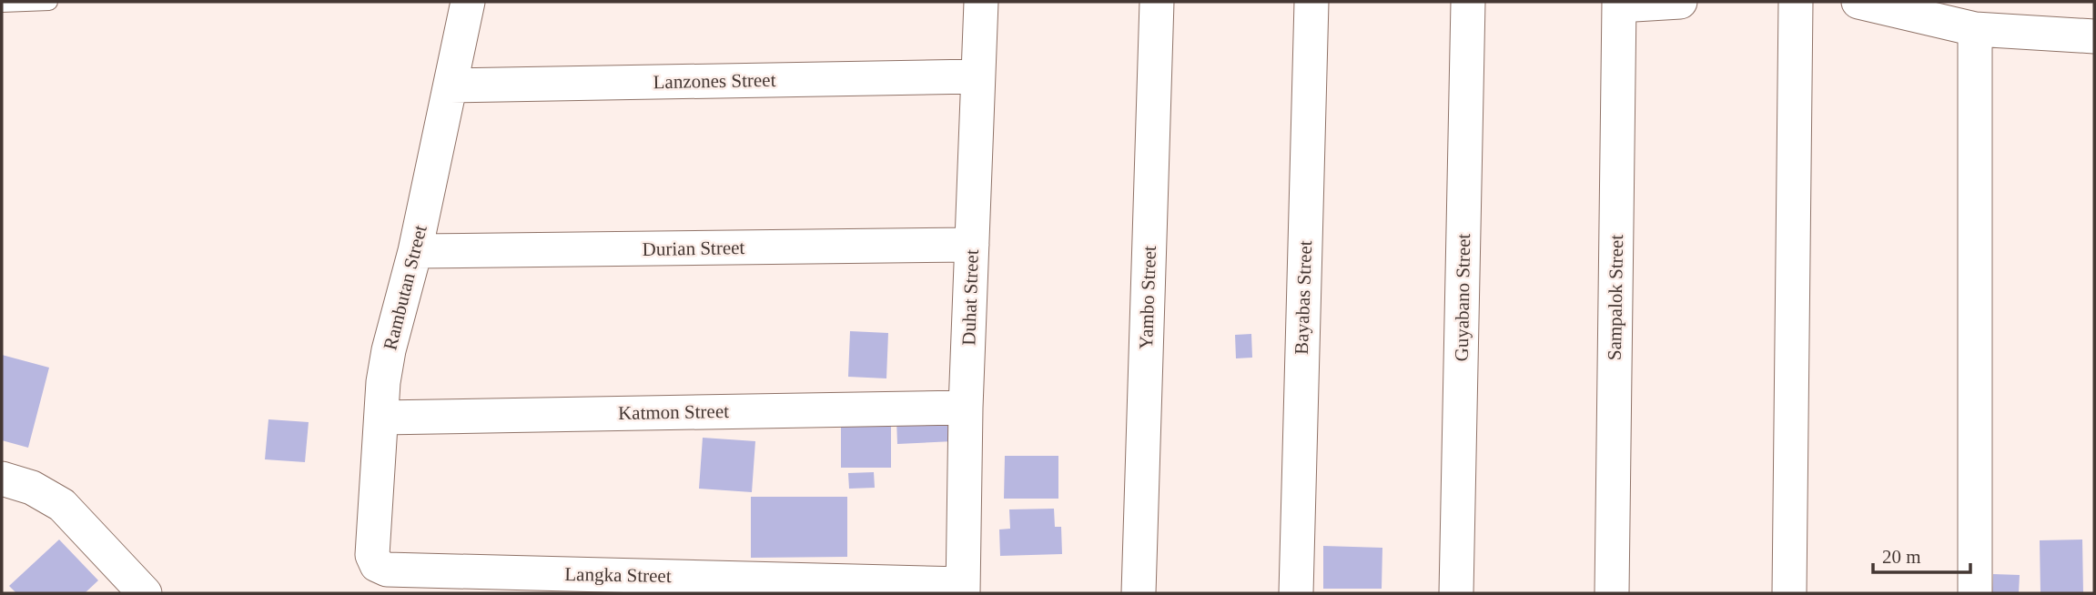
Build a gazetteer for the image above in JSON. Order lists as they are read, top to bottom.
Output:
{
  "streets": {
    "street": [
      "Lanzones Street",
      "Durian Street",
      "Rambutan Street",
      "Duhat Street",
      "Yambo Street",
      "Bayabas Street",
      "Guyabano Street",
      "Sampalok Street",
      "Katmon Street",
      "Langka Street"
    ]
  },
  "crossings": [
    ["Lanzones Street", "Rambutan Street"],
    ["Lanzones Street", "Duhat Street"],
    ["Durian Street", "Rambutan Street"],
    ["Durian Street", "Duhat Street"],
    ["Rambutan Street", "Katmon Street"],
    ["Rambutan Street", "Langka Street"],
    ["Duhat Street", "Katmon Street"],
    ["Duhat Street", "Langka Street"]
  ],
  "scale_bar": "20 m"
}
